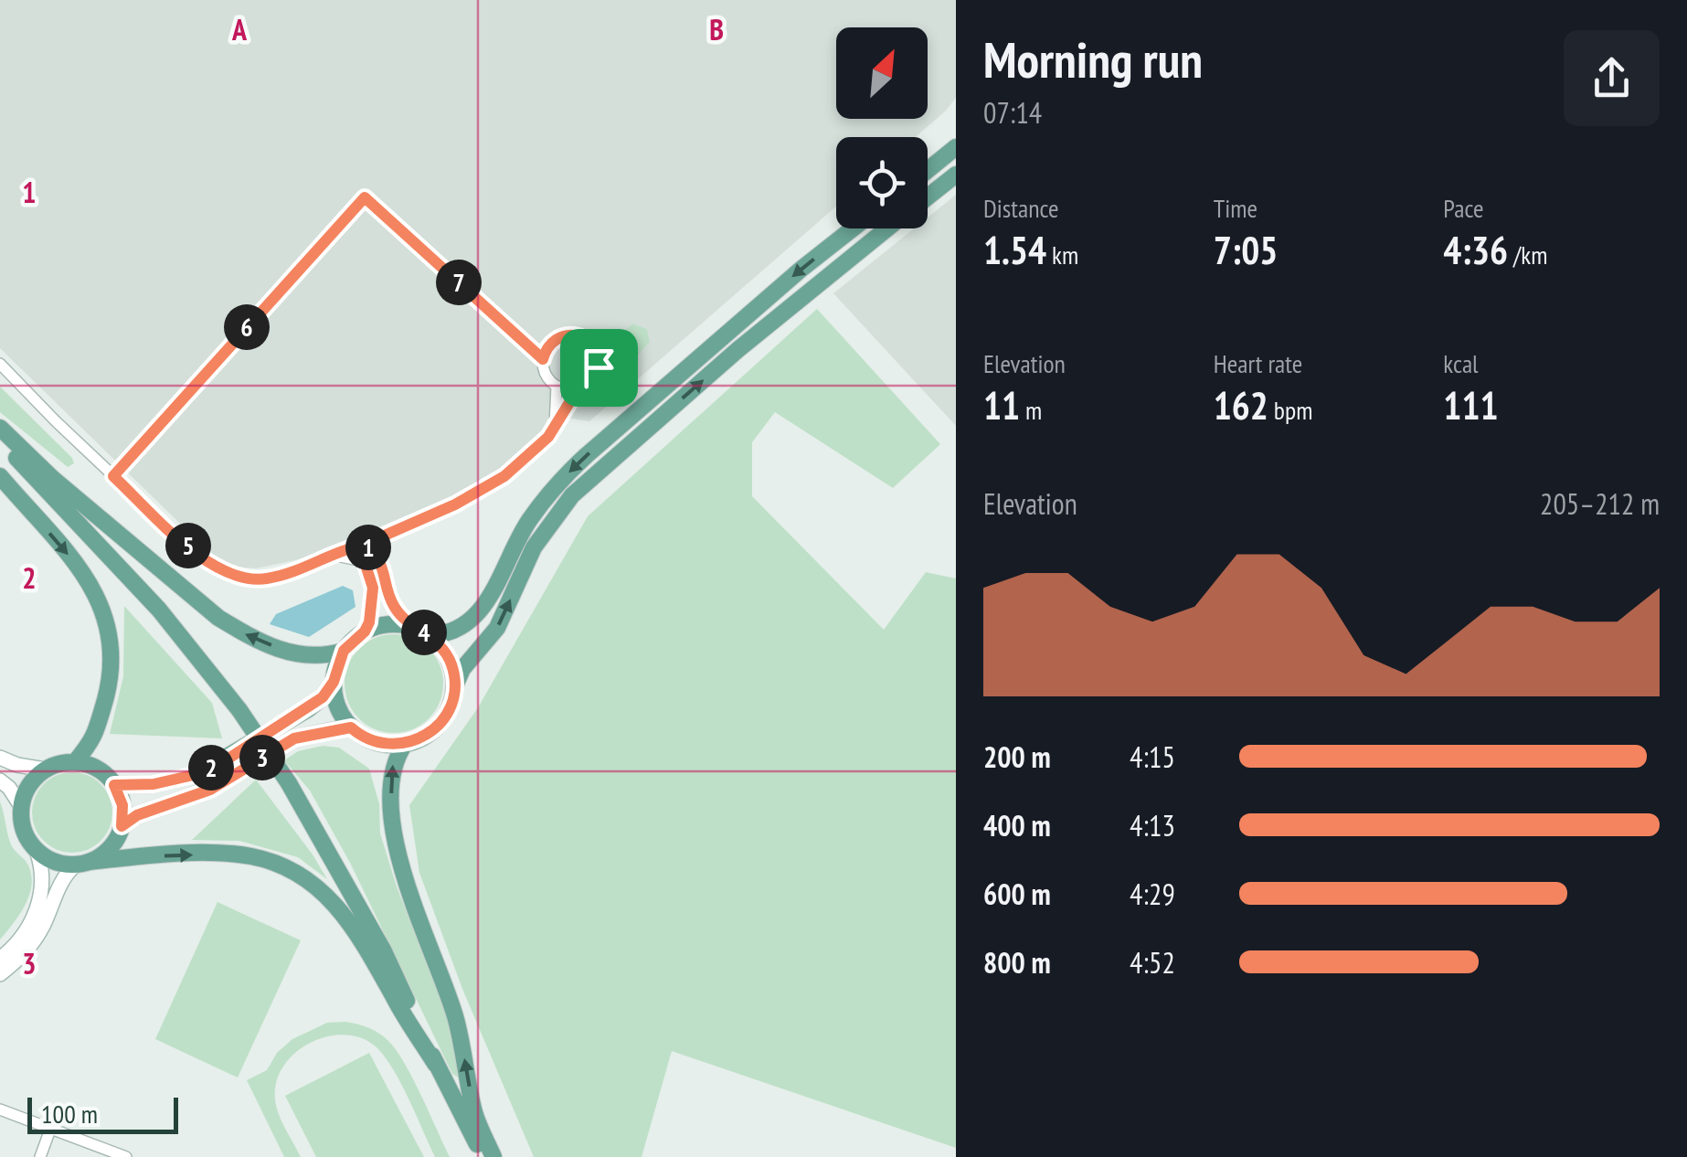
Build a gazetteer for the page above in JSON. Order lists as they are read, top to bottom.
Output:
{
  "scale_bar": "100 m",
  "north": "top right",
  "page": {
    "heading": ["Morning run", "07:14"],
    "stats": [
      ["Distance", "1.54 km"],
      ["Time", "7:05"],
      ["Pace", "4:36 /km"],
      ["Elevation", "11 m"],
      ["Heart rate", "162 bpm"],
      ["kcal", "111"]
    ],
    "pins": [
      "7",
      "6",
      "5",
      "1",
      "4",
      "3",
      "2"
    ],
    "chart": ["Elevation", "205–212 m"],
    "list": [
      {
        "name": "200 m",
        "note": "4:15"
      },
      {
        "name": "400 m",
        "note": "4:13"
      },
      {
        "name": "600 m",
        "note": "4:29"
      },
      {
        "name": "800 m",
        "note": "4:52"
      }
    ],
    "scale": "100 m"
  },
  "grid": {
    "columns": ["A", "B"],
    "rows": ["1", "2", "3"]
  }
}
